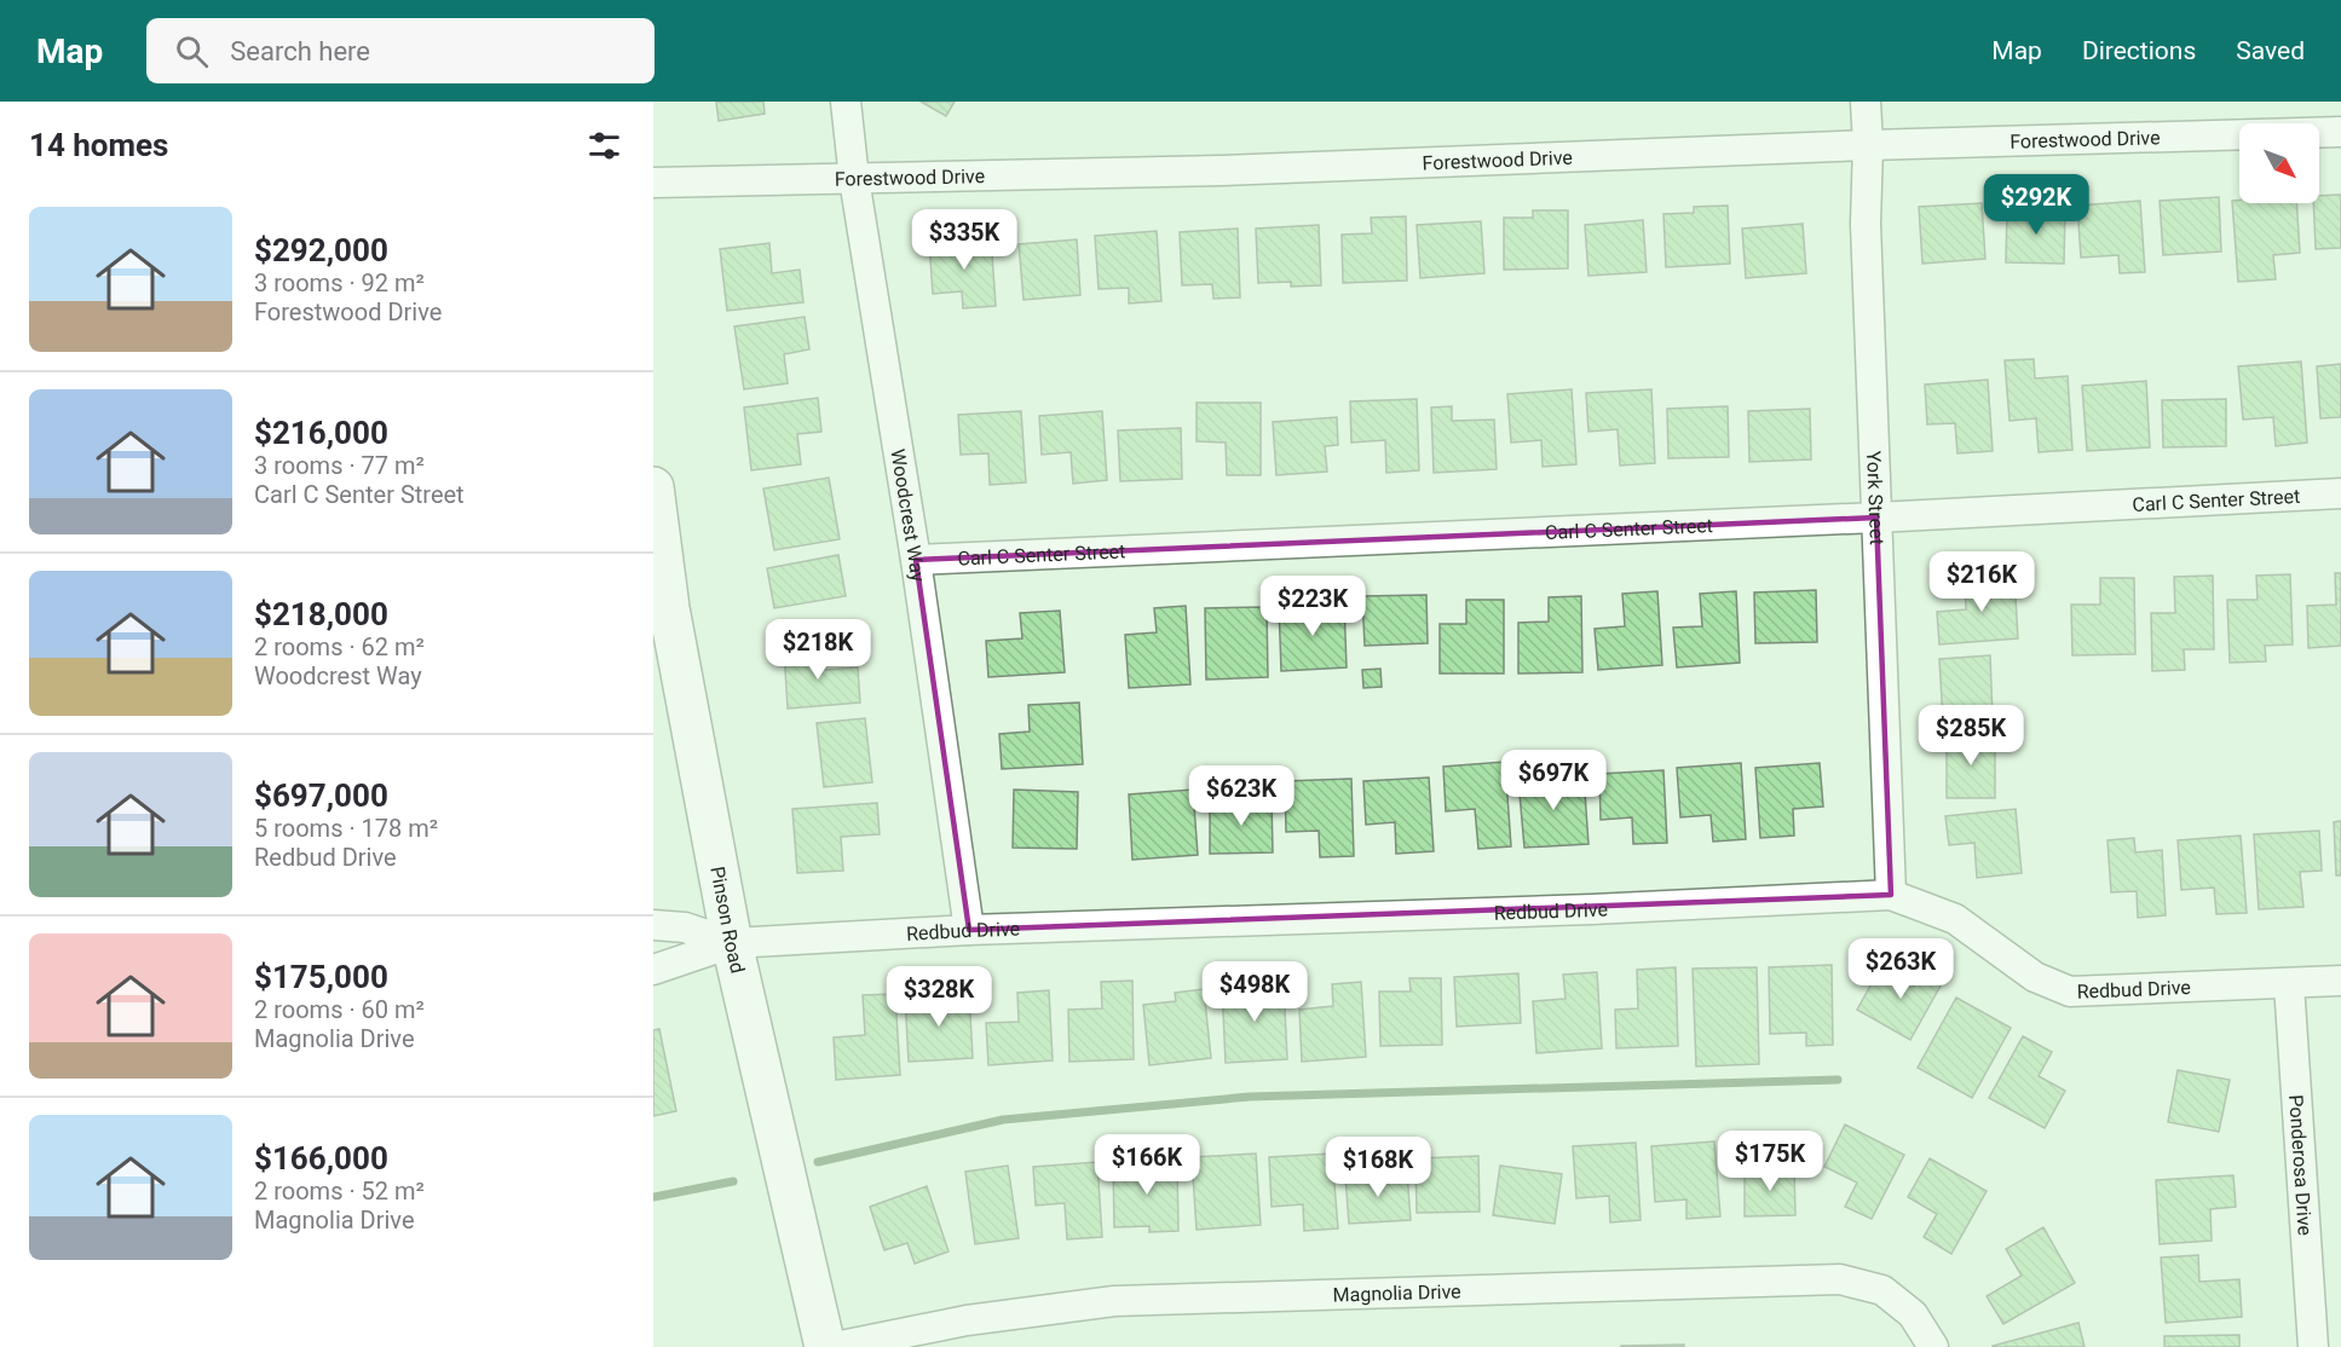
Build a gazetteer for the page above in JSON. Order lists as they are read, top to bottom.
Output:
{
  "streets": {
    "main road": ["Pinson Road"],
    "street": [
      "Forestwood Drive",
      "York Street",
      "Carl C Senter Street",
      "Woodcrest Way",
      "Redbud Drive",
      "Ponderosa Drive",
      "Magnolia Drive"
    ]
  },
  "crossings": [
    ["Forestwood Drive", "York Street"],
    ["Forestwood Drive", "Woodcrest Way"],
    ["York Street", "Carl C Senter Street"],
    ["York Street", "Redbud Drive"],
    ["Carl C Senter Street", "Woodcrest Way"],
    ["Woodcrest Way", "Redbud Drive"],
    ["Redbud Drive", "Pinson Road"],
    ["Redbud Drive", "Ponderosa Drive"]
  ],
  "north": "bottom right",
  "page": {
    "header": "Map",
    "search": "Search here",
    "nav": ["Map", "Directions", "Saved"],
    "heading": "14 homes",
    "price": [
      "$292K",
      "$335K",
      "$216K",
      "$223K",
      "$218K",
      "$285K",
      "$697K",
      "$623K",
      "$263K",
      "$498K",
      "$328K",
      "$175K",
      "$166K",
      "$168K"
    ],
    "list": [
      {
        "name": "$292,000",
        "note": "3 rooms · 92 m² · Forestwood Drive"
      },
      {
        "name": "$216,000",
        "note": "3 rooms · 77 m² · Carl C Senter Street"
      },
      {
        "name": "$218,000",
        "note": "2 rooms · 62 m² · Woodcrest Way"
      },
      {
        "name": "$697,000",
        "note": "5 rooms · 178 m² · Redbud Drive"
      },
      {
        "name": "$175,000",
        "note": "2 rooms · 60 m² · Magnolia Drive"
      },
      {
        "name": "$166,000",
        "note": "2 rooms · 52 m² · Magnolia Drive"
      }
    ]
  }
}
